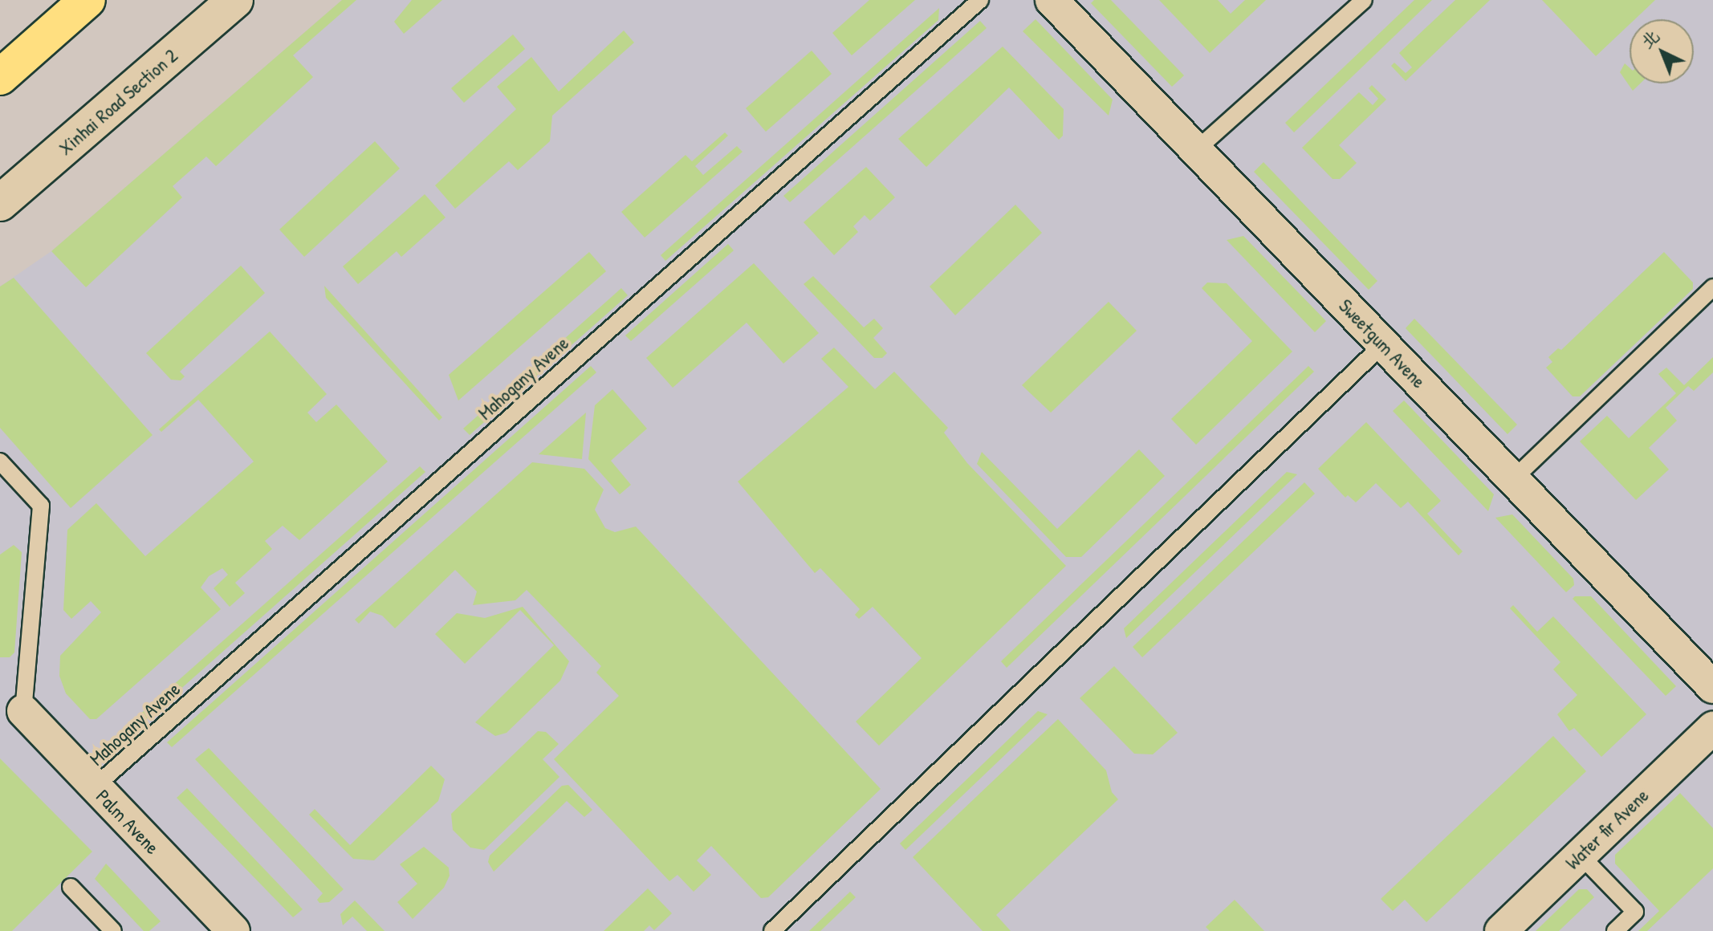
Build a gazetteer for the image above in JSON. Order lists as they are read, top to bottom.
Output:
{
  "streets": {
    "main road": ["Xinhai Road Section 2"],
    "street": ["Sweetgum Avene", "Palm Avene", "Water fir Avene"],
    "lane": ["Mahogany Avene"]
  },
  "crossings": [
    ["Mahogany Avene", "Palm Avene"]
  ],
  "north": "top left"
}
